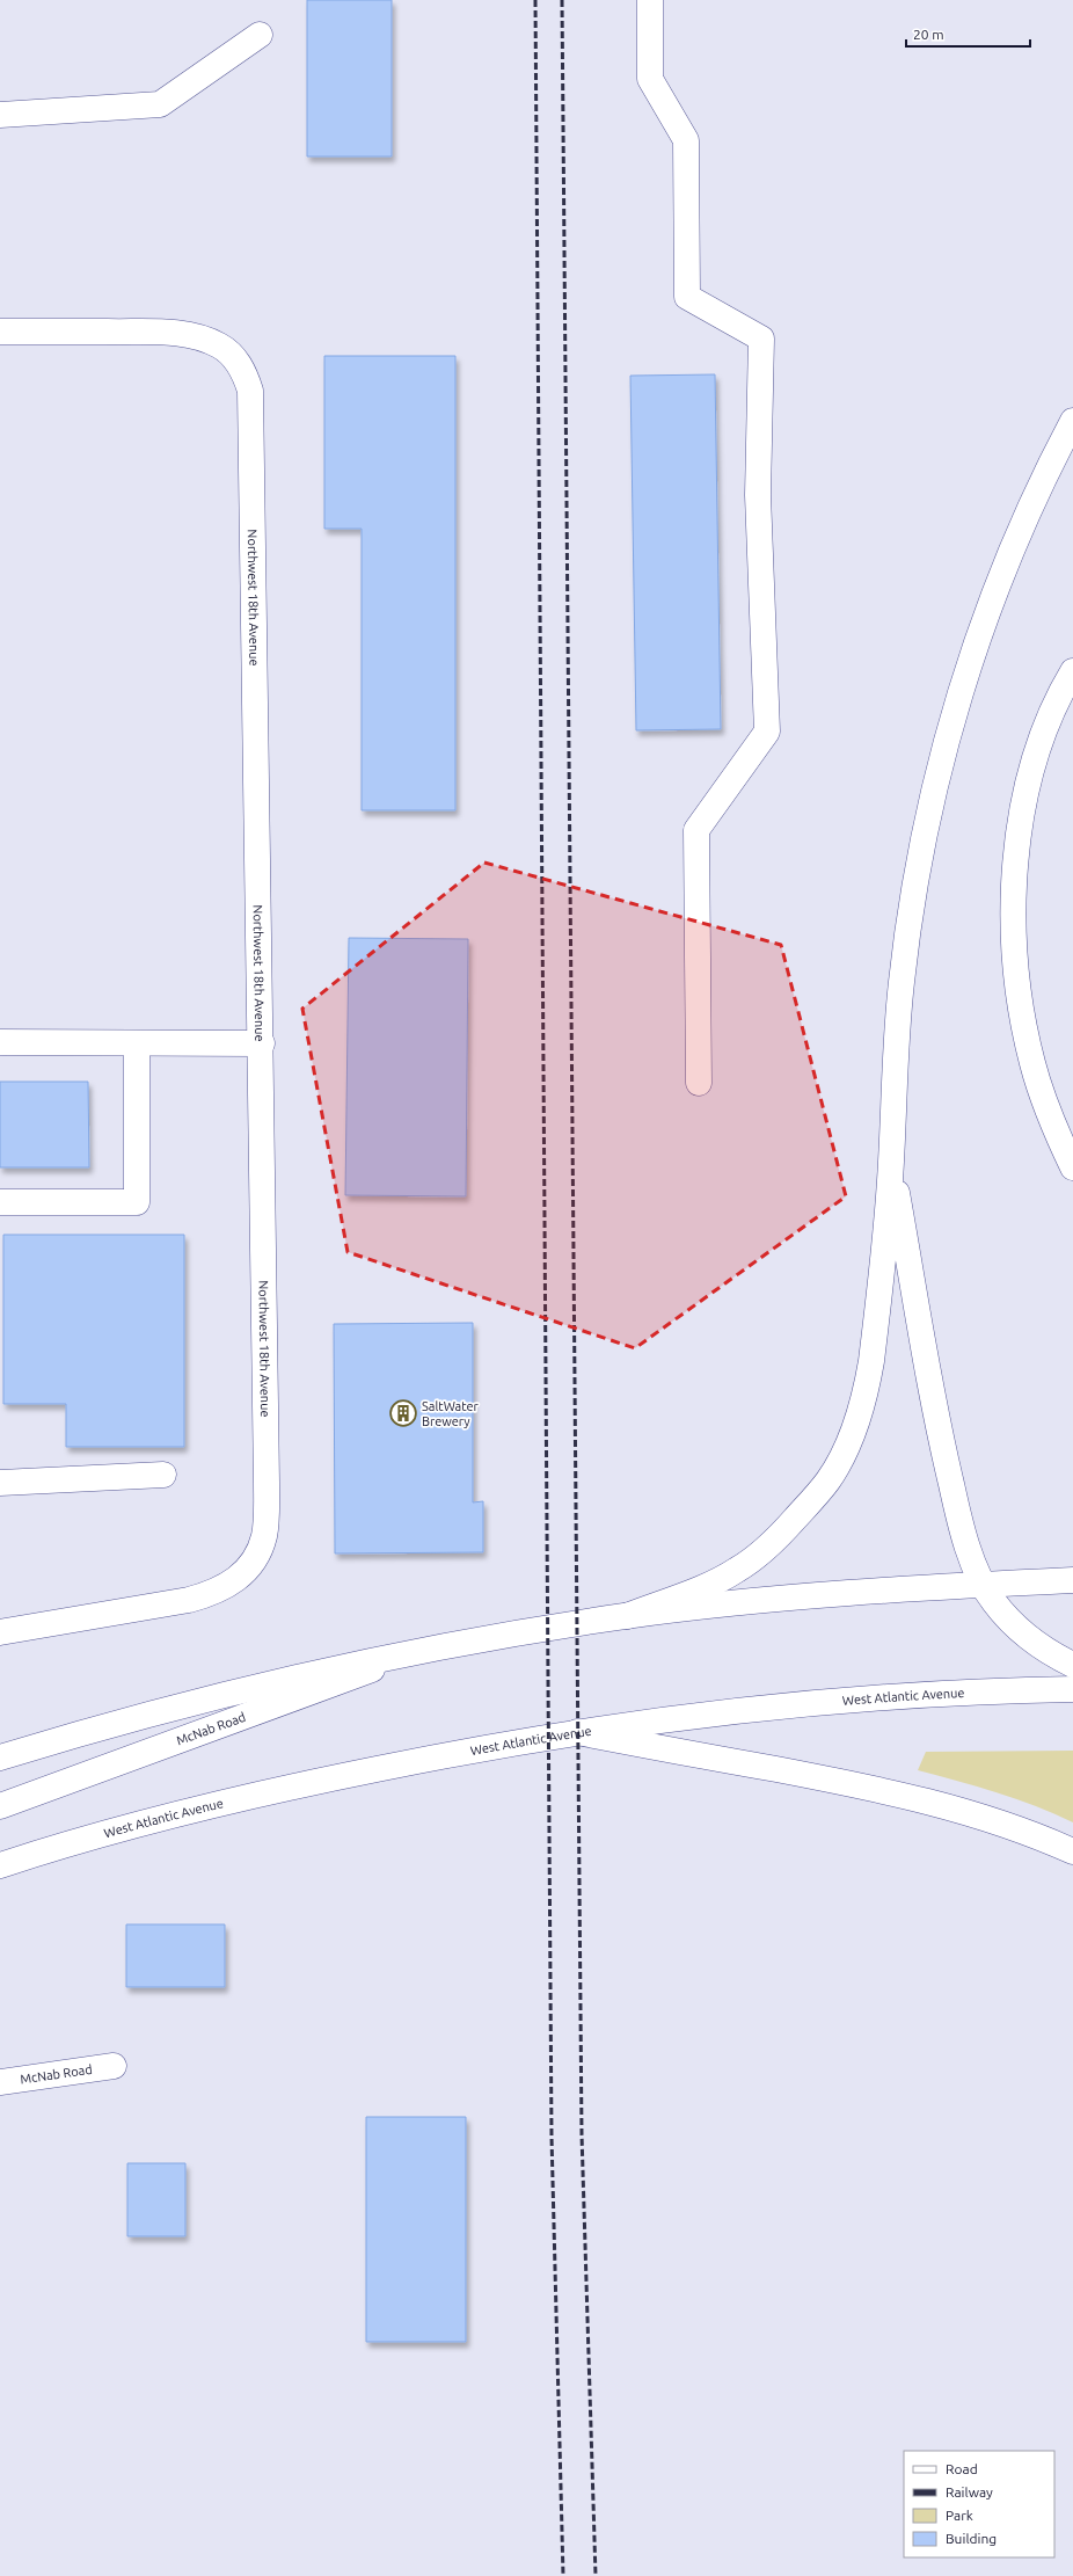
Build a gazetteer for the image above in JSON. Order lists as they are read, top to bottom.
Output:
{
  "streets": {
    "main road": ["Northwest 18th Avenue", "West Atlantic Avenue", "McNab Road"]
  },
  "places": {
    "building": ["SaltWater Brewery"]
  },
  "legend": [
    "Road",
    "Railway",
    "Park",
    "Building"
  ],
  "scale_bar": "20 m"
}
